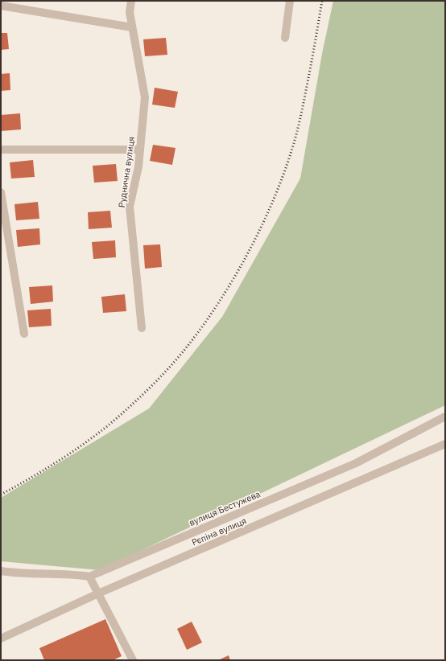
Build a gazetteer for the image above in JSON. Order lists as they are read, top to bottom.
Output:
{
  "streets": {
    "street": ["Руднична вулиця", "вулиця Бестужева", "Рєпіна вулиця"]
  }
}
